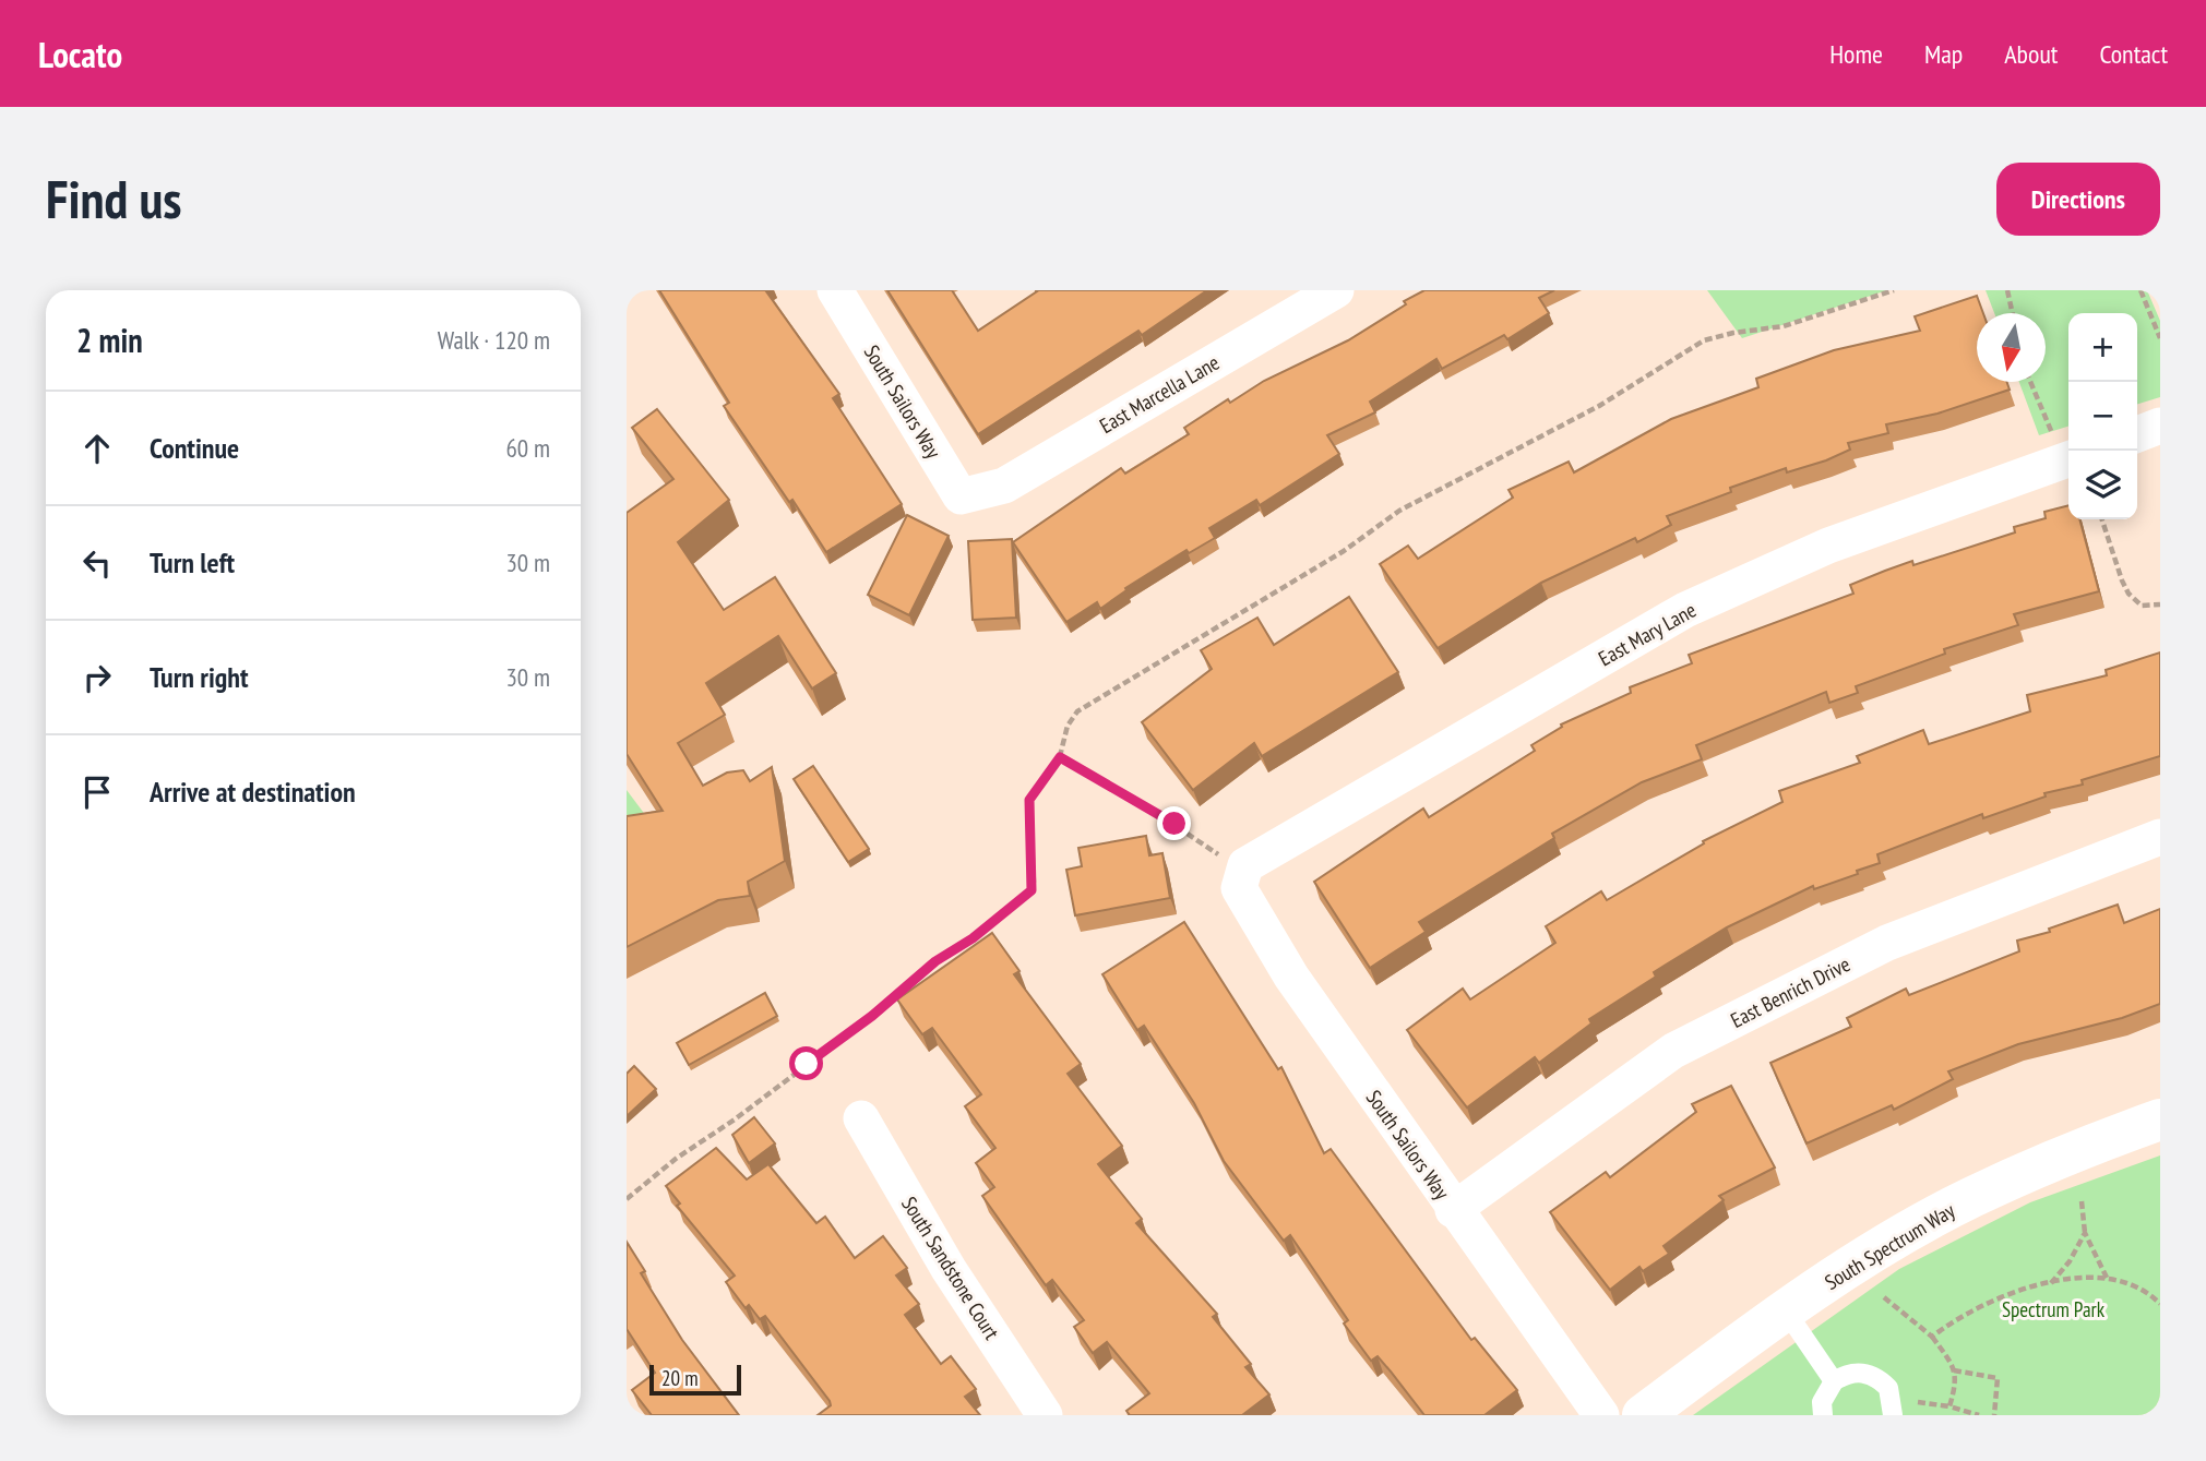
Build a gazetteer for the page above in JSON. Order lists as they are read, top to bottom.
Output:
{
  "streets": {
    "street": [
      "East Marcella Lane",
      "South Sailors Way",
      "East Mary Lane",
      "East Benrich Drive",
      "South Spectrum Way",
      "South Sandstone Court"
    ]
  },
  "crossings": [
    ["East Marcella Lane", "South Sailors Way"],
    ["South Sailors Way", "East Mary Lane"],
    ["South Sailors Way", "East Benrich Drive"]
  ],
  "parks": ["Spectrum Park"],
  "scale_bar": "20 m",
  "north": "bottom",
  "page": {
    "header": "Locato",
    "nav": [
      "Home",
      "Map",
      "About",
      "Contact"
    ],
    "buttons": "Directions",
    "title": "Find us",
    "heading": ["2 min", "Walk · 120 m"],
    "map_buttons": ["+", "−"],
    "list": [
      ["Continue", "60 m"],
      ["Turn left", "30 m"],
      ["Turn right", "30 m"],
      "Arrive at destination"
    ],
    "scale": "20 m"
  }
}
